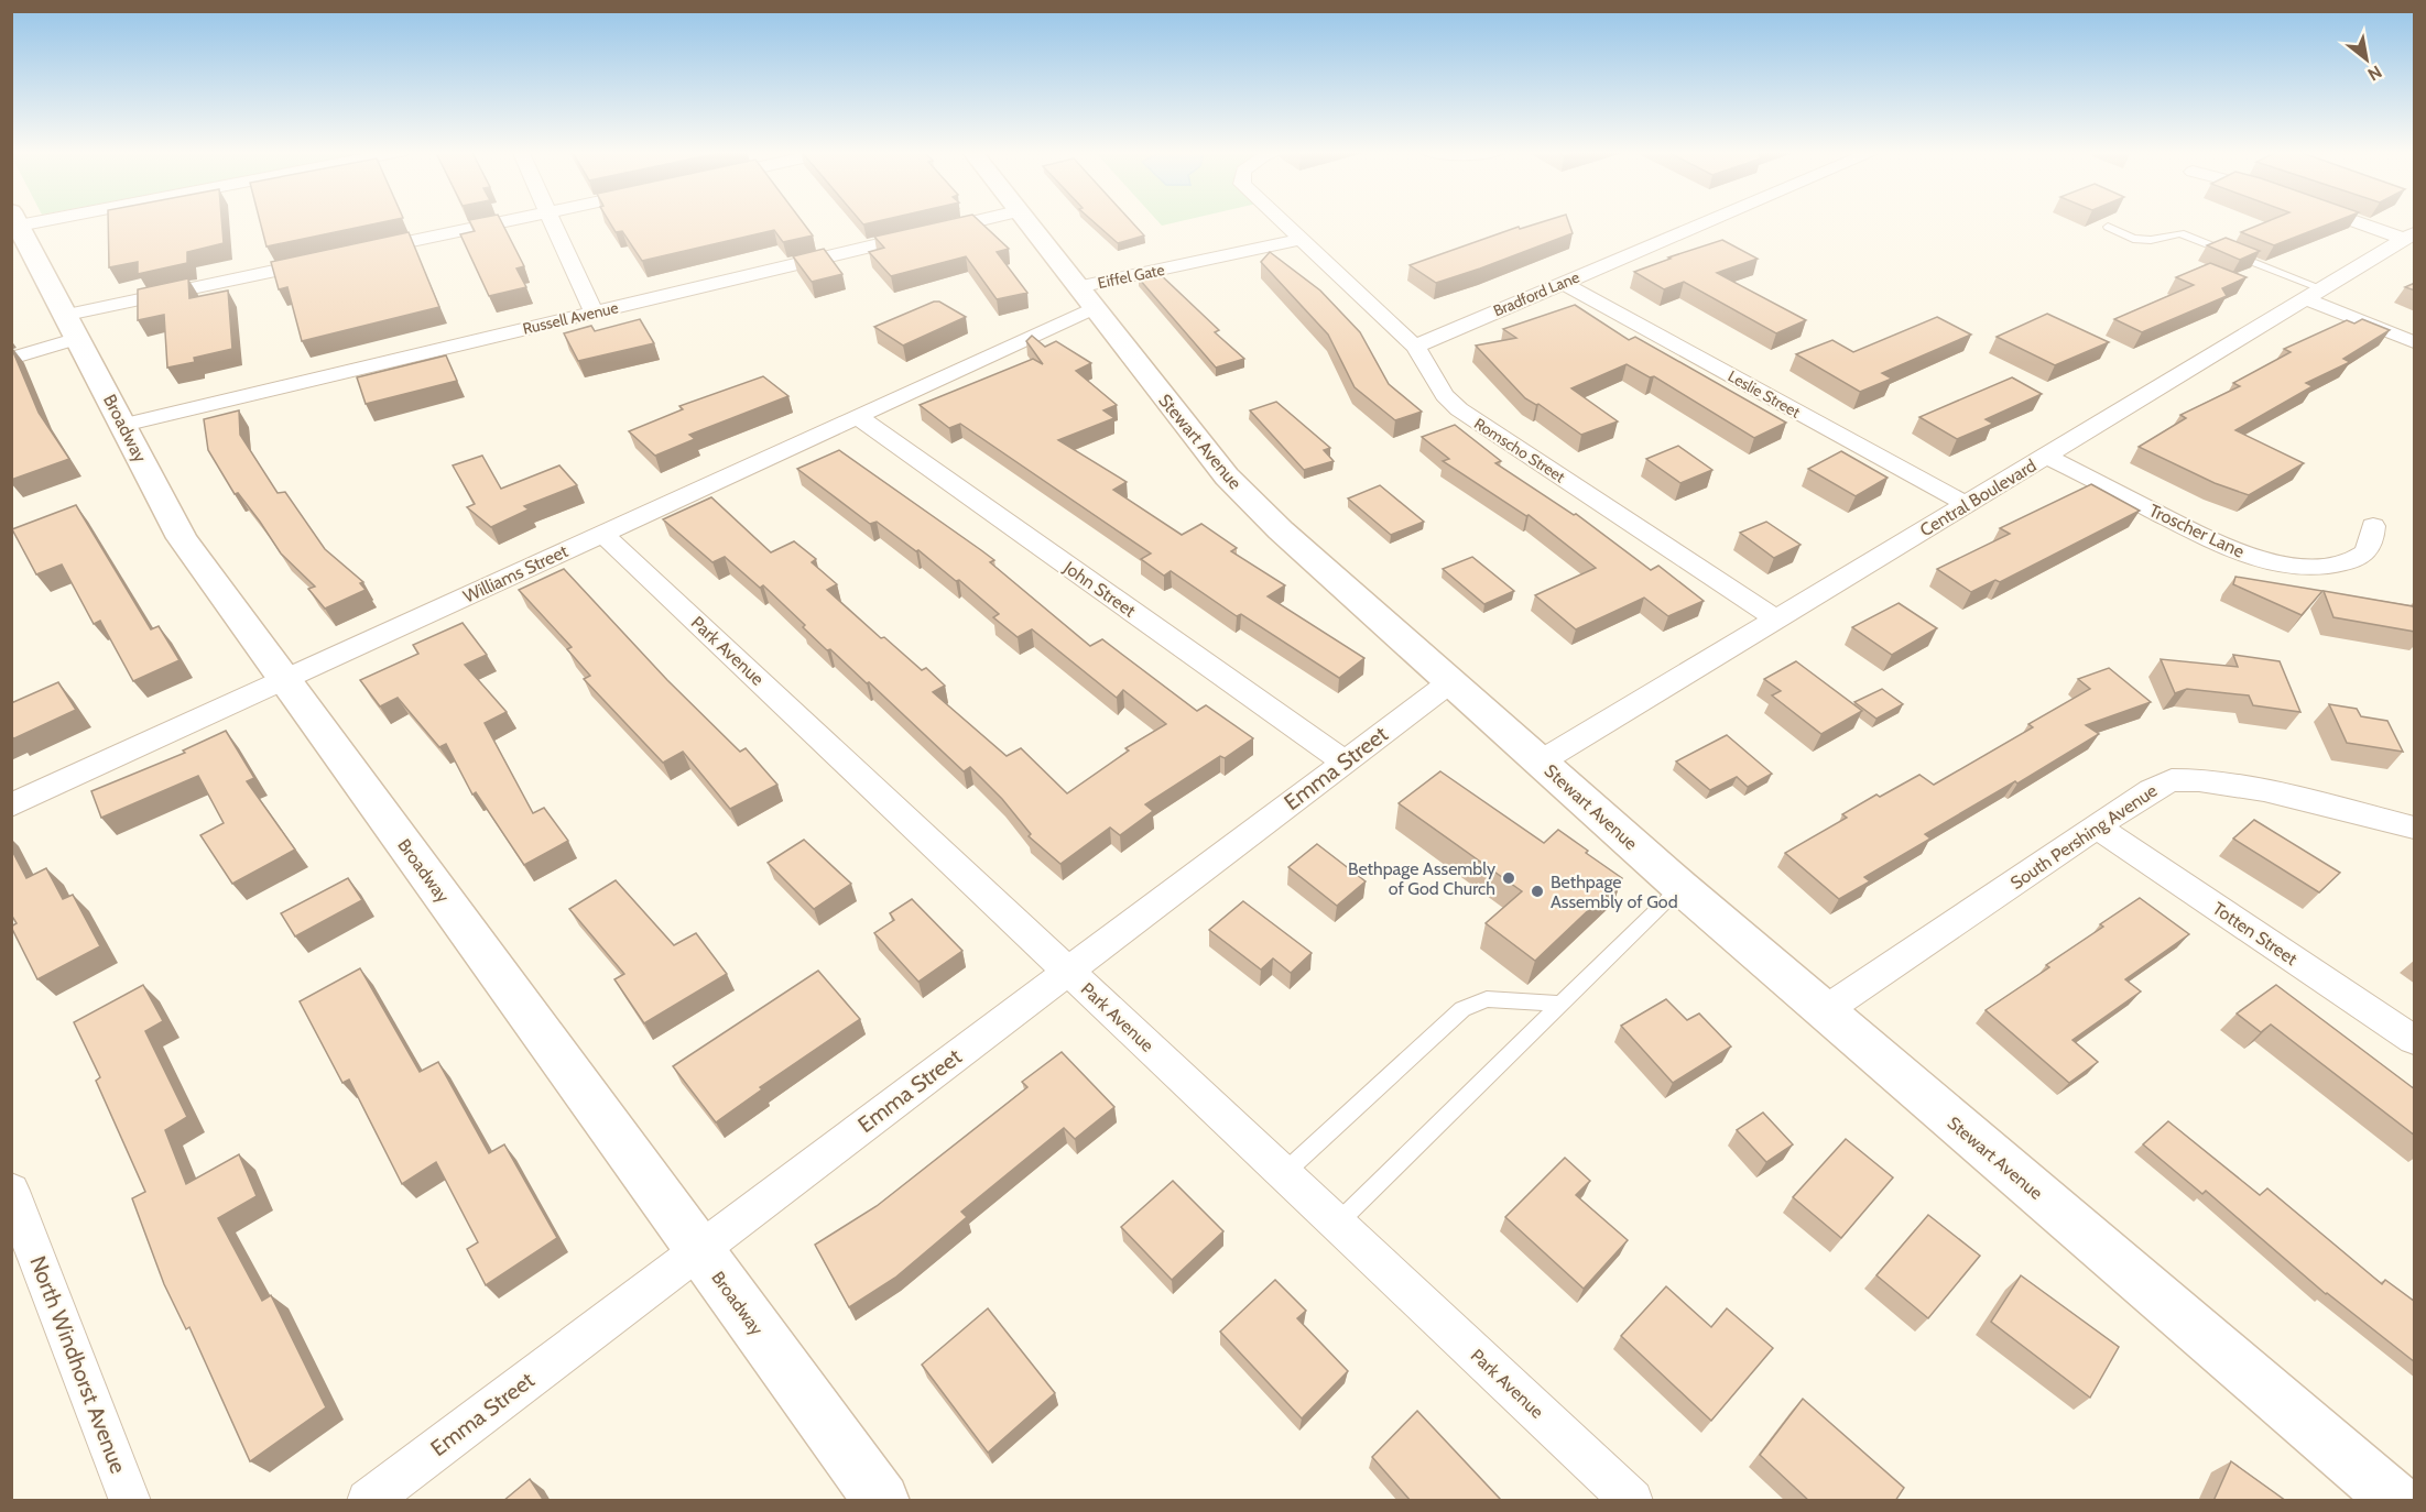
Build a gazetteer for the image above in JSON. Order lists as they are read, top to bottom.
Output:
{
  "streets": {
    "main road": ["Broadway", "Stewart Avenue"],
    "street": [
      "Eiffel Gate",
      "Bradford Lane",
      "Russell Avenue",
      "Leslie Street",
      "Romscho Street",
      "Central Boulevard",
      "Troscher Lane",
      "Williams Street",
      "John Street",
      "Park Avenue",
      "Emma Street",
      "South Pershing Avenue",
      "Totten Street",
      "North Windhorst Avenue"
    ]
  },
  "crossings": [
    ["Eiffel Gate", "Stewart Avenue"],
    ["Eiffel Gate", "Romscho Street"],
    ["Eiffel Gate", "Williams Street"],
    ["Bradford Lane", "Leslie Street"],
    ["Bradford Lane", "Romscho Street"],
    ["Russell Avenue", "Broadway"],
    ["Leslie Street", "Central Boulevard"],
    ["Broadway", "Williams Street"],
    ["Broadway", "Emma Street"],
    ["Stewart Avenue", "Central Boulevard"],
    ["Stewart Avenue", "Emma Street"],
    ["Stewart Avenue", "South Pershing Avenue"],
    ["Romscho Street", "Central Boulevard"],
    ["Central Boulevard", "Troscher Lane"],
    ["Williams Street", "John Street"],
    ["Williams Street", "Park Avenue"],
    ["John Street", "Emma Street"],
    ["Park Avenue", "Emma Street"],
    ["South Pershing Avenue", "Totten Street"]
  ],
  "places": ["Bethpage Assembly of God Church", "Bethpage Assembly of God"],
  "north": "bottom right"
}
